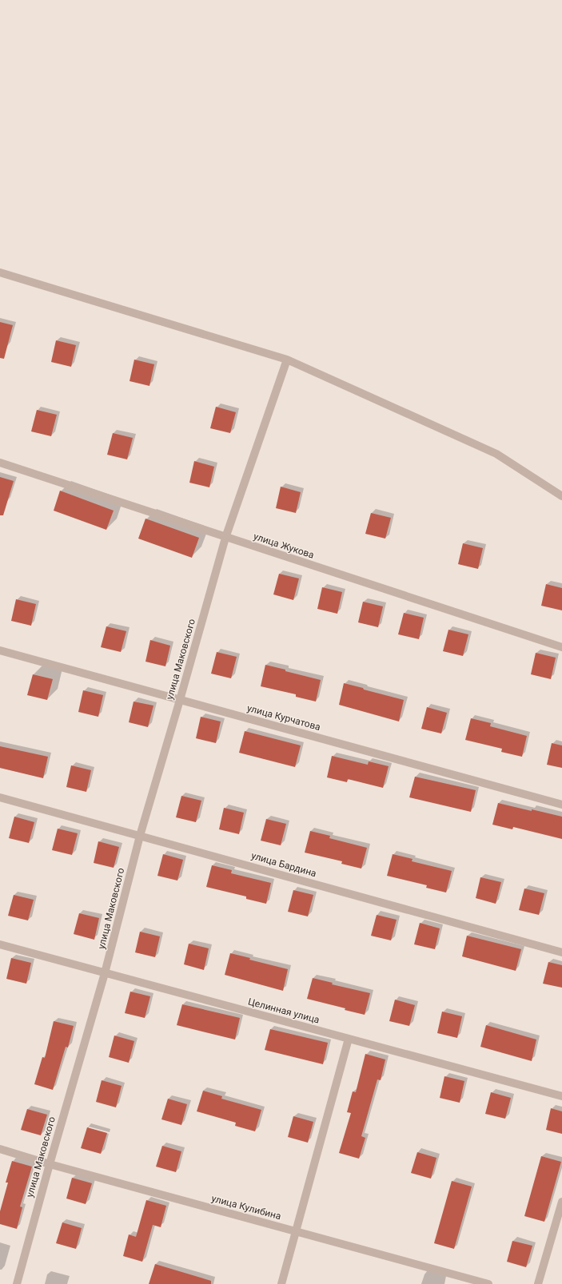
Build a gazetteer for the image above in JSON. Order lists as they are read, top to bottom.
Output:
{
  "streets": {
    "street": [
      "улица Жукова",
      "улица Маковского",
      "улица Курчатова",
      "улица Бардина",
      "Целинная улица",
      "улица Кулибина"
    ]
  },
  "crossings": [
    ["улица Жукова", "улица Маковского"],
    ["улица Маковского", "улица Курчатова"],
    ["улица Маковского", "улица Бардина"],
    ["улица Маковского", "Целинная улица"],
    ["улица Маковского", "улица Кулибина"]
  ]
}
